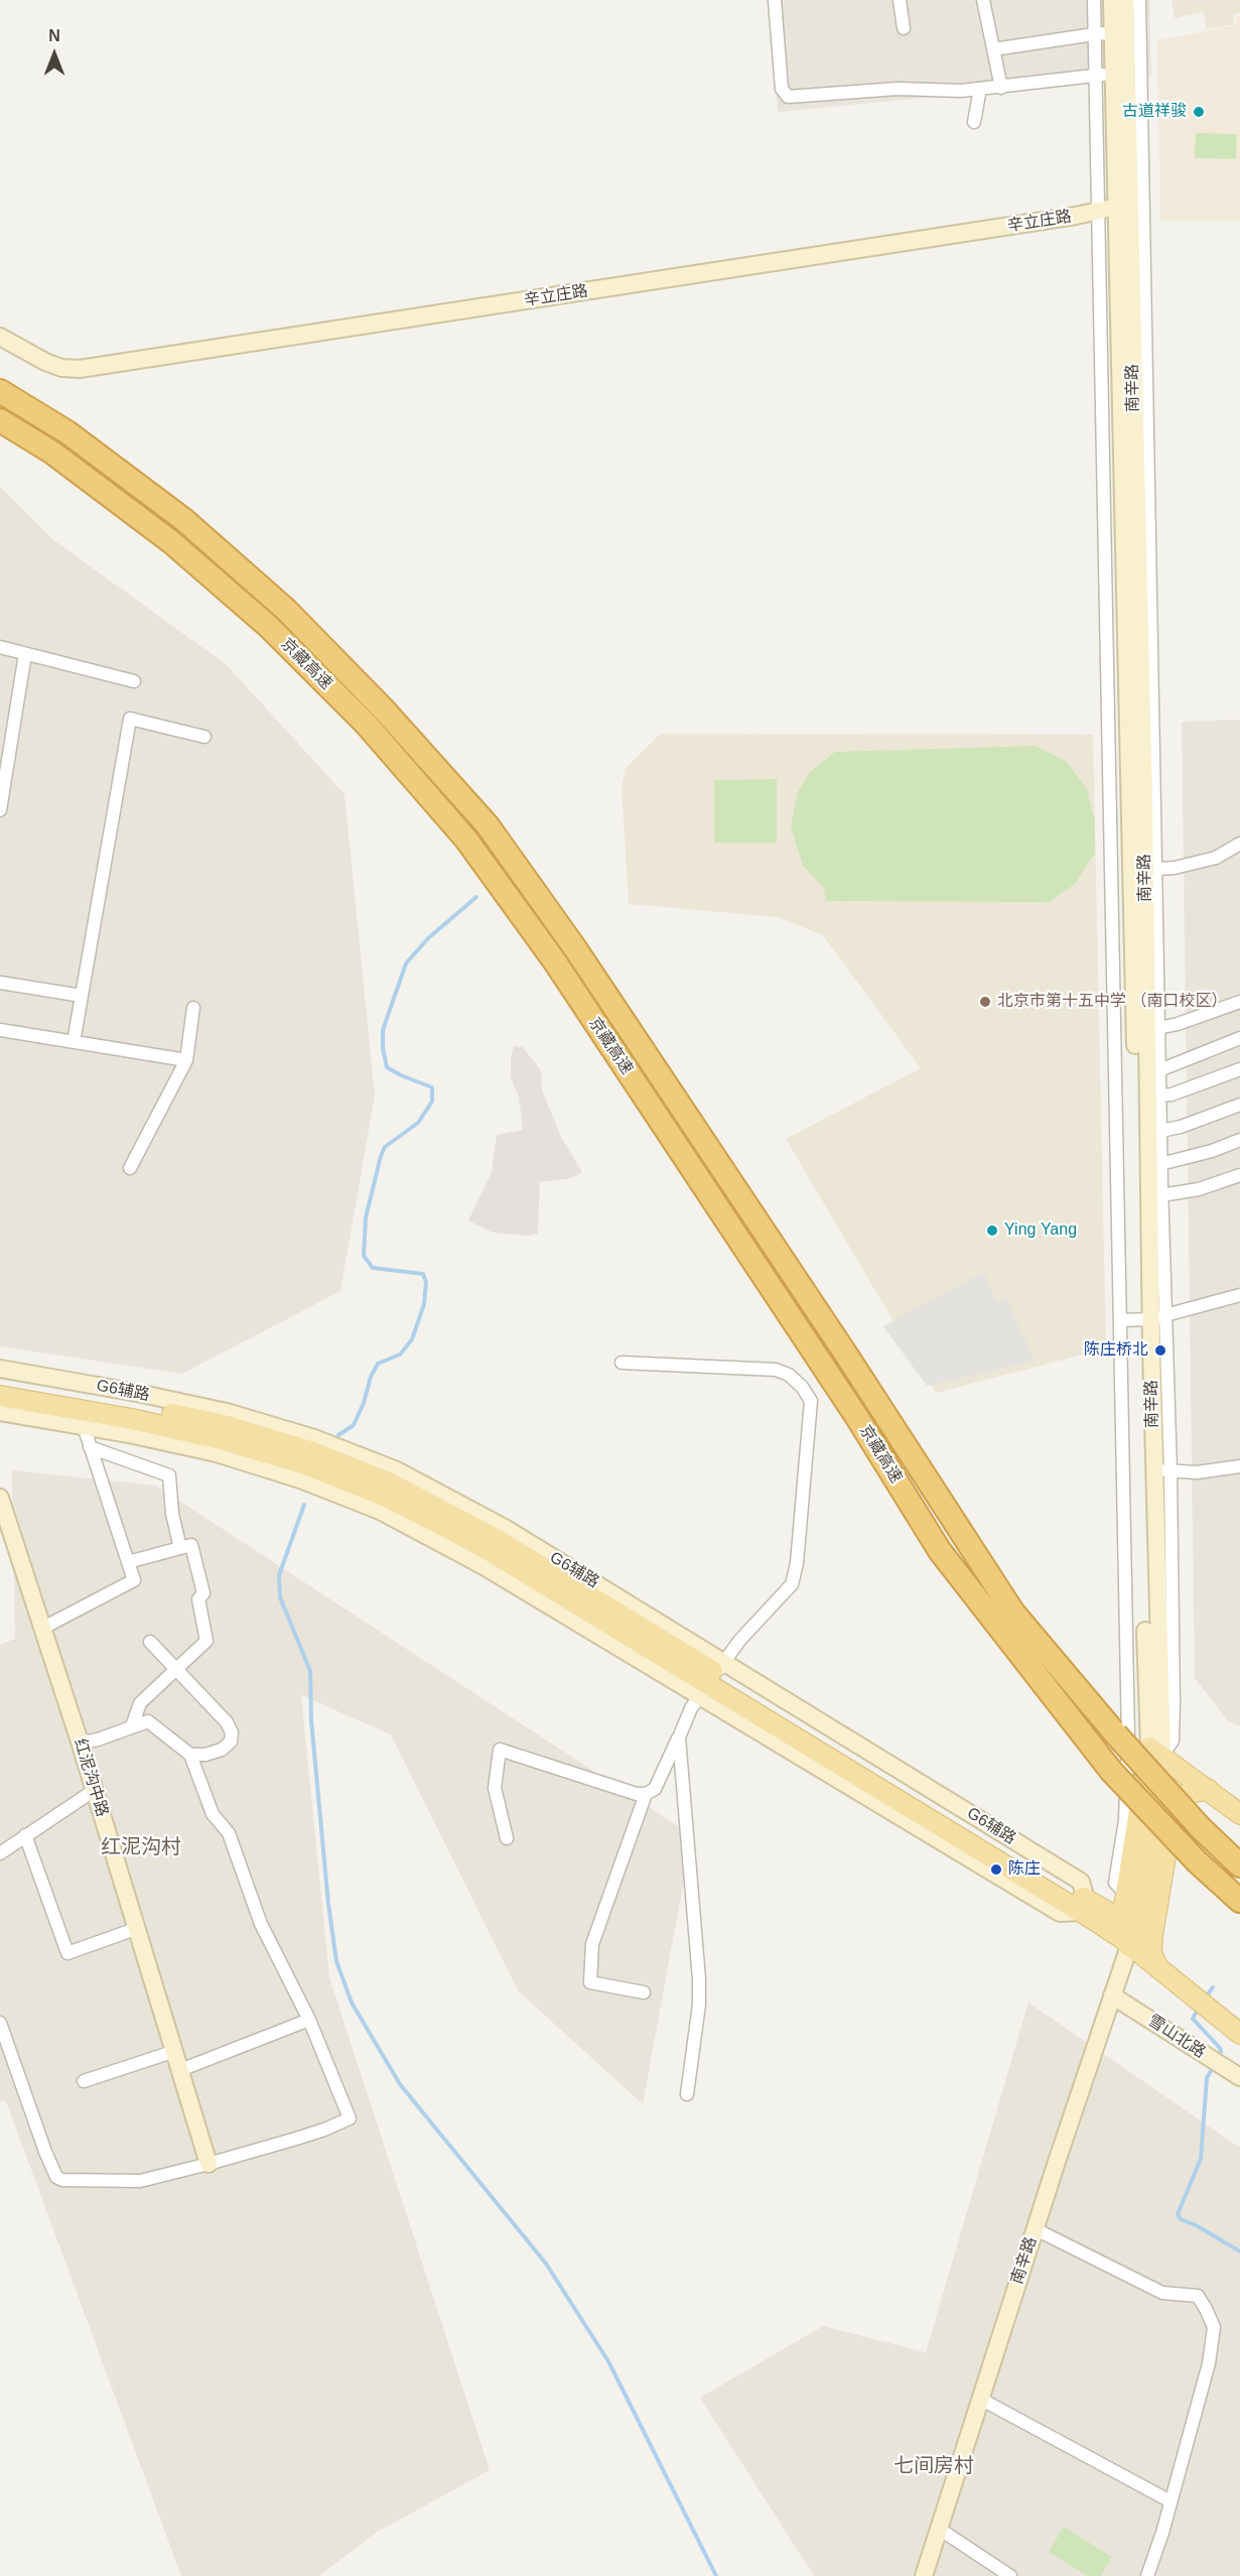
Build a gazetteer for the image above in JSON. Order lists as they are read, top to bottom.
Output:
{
  "streets": {
    "highway": ["京藏高速"],
    "main road": ["G6辅路"],
    "street": [
      "辛立庄路",
      "南辛路",
      "红泥沟中路",
      "雪山北路"
    ]
  },
  "crossings": [
    ["辛立庄路", "南辛路"],
    ["南辛路", "G6辅路"],
    ["南辛路", "雪山北路"]
  ],
  "districts": ["红泥沟村", "七间房村"],
  "places": [
    "古道祥骏",
    "北京市第十五中学 （南口校区）",
    "Ying Yang",
    "陈庄桥北",
    "陈庄"
  ],
  "north": "top"
}
